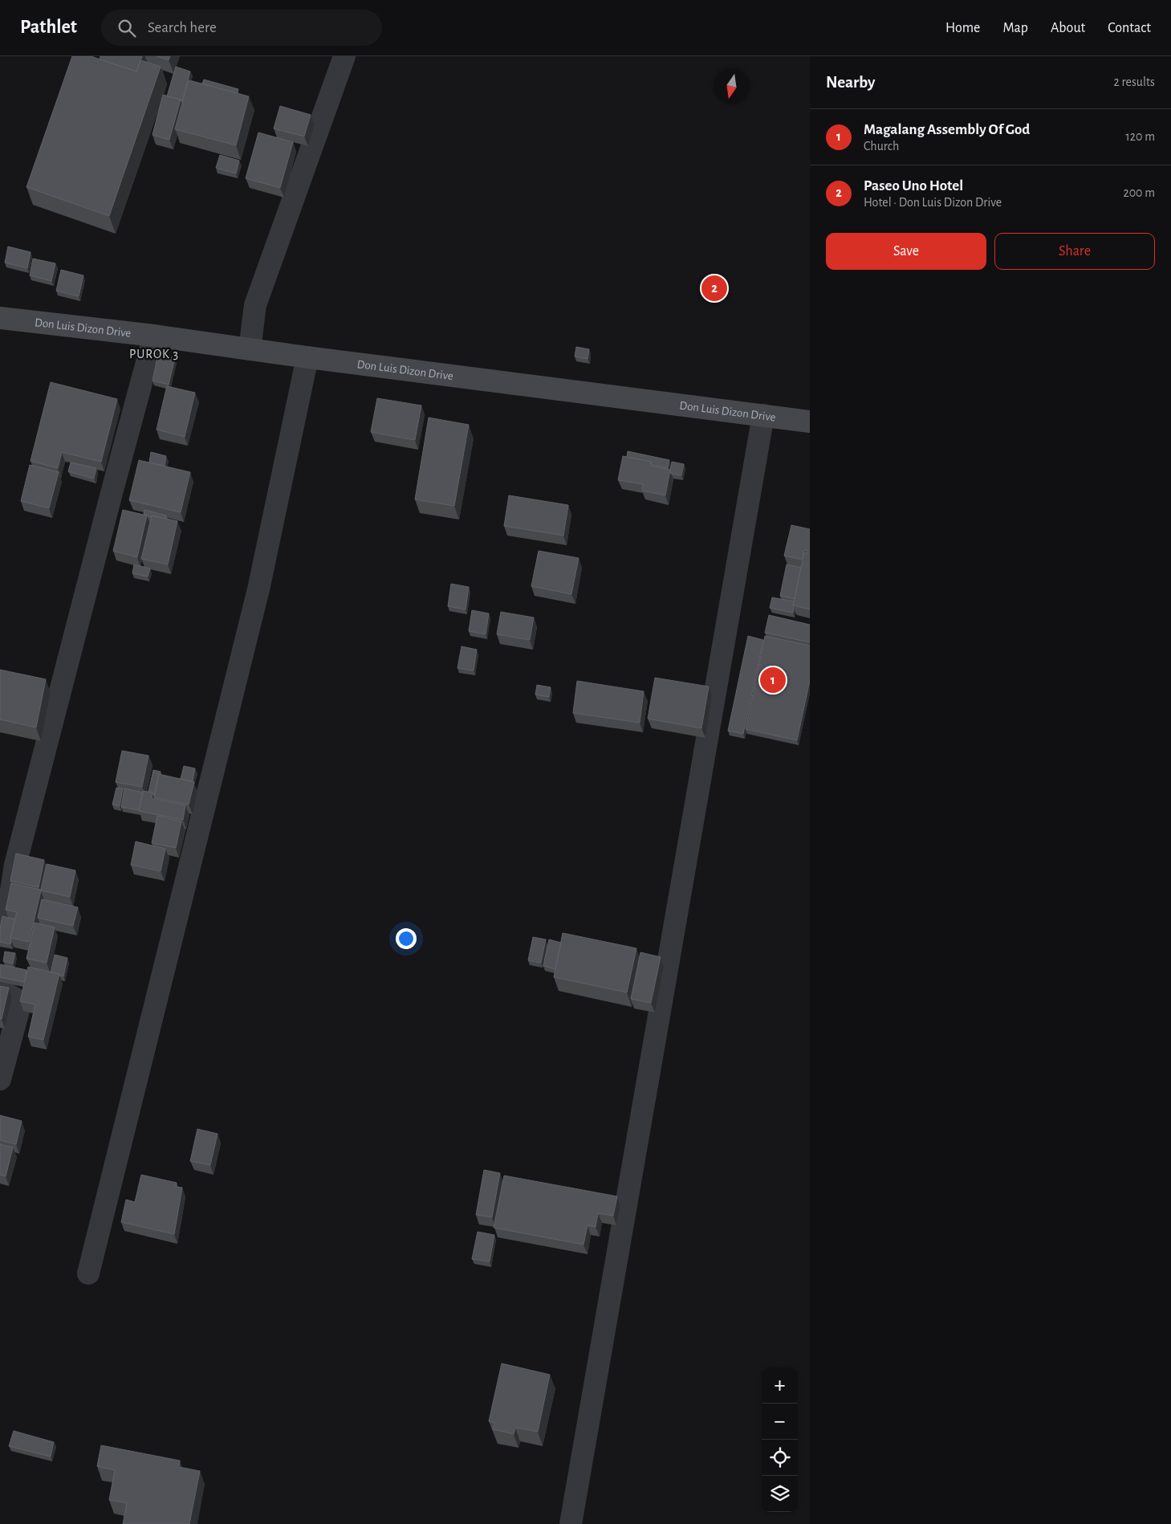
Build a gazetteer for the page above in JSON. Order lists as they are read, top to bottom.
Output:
{
  "streets": {
    "street": ["Don Luis Dizon Drive"]
  },
  "districts": ["PUROK 3"],
  "north": "bottom",
  "page": {
    "header": "Pathlet",
    "search": "Search here",
    "nav": [
      "Home",
      "Map",
      "About",
      "Contact"
    ],
    "heading": ["Nearby", "2 results"],
    "list": [
      {
        "mark": "1",
        "name": "Magalang Assembly Of God",
        "note": "Church",
        "value": "120 m"
      },
      {
        "mark": "2",
        "name": "Paseo Uno Hotel",
        "note": "Hotel · Don Luis Dizon Drive",
        "value": "200 m"
      }
    ],
    "buttons": ["Save", "Share"],
    "pins": ["2", "1"],
    "map_buttons": ["+", "−"]
  }
}
